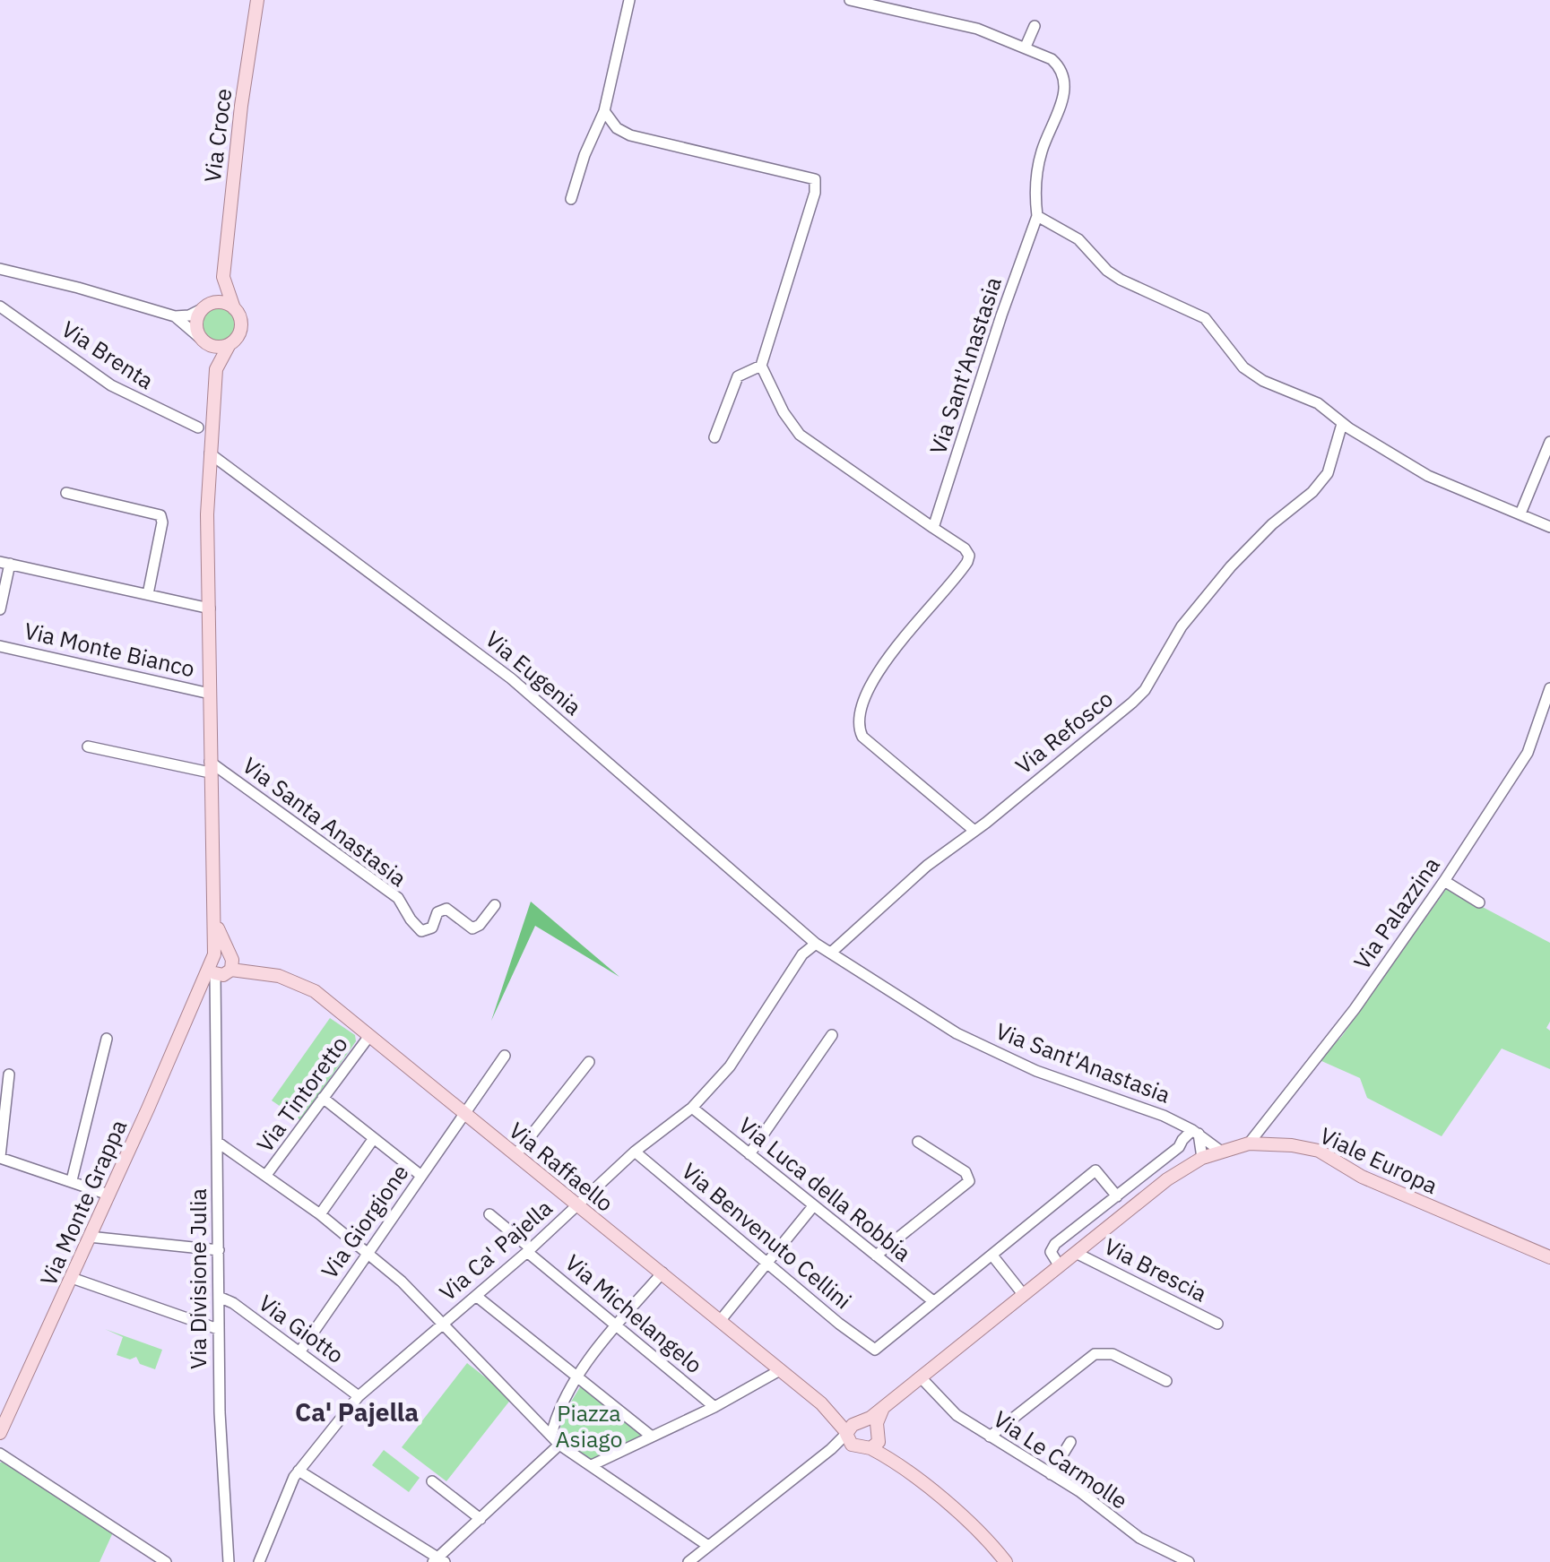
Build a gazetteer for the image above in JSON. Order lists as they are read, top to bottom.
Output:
{
  "streets": {
    "main road": [
      "Via Croce",
      "Viale Europa",
      "Via Raffaello",
      "Via Monte Grappa"
    ],
    "street": [
      "Via Brenta",
      "Via Sant'Anastasia",
      "Via Monte Bianco",
      "Via Eugenia",
      "Via Refosco",
      "Via Santa Anastasia",
      "Via Palazzina",
      "Via Tintoretto",
      "Via Luca della Robbia",
      "Via Giorgione",
      "Via Benvenuto Cellini",
      "Via Ca' Pajella",
      "Via Brescia",
      "Via Divisione Julia",
      "Via Michelangelo",
      "Via Giotto",
      "Via Le Carmolle"
    ]
  },
  "crossings": [
    ["Via Croce", "Via Brenta"],
    ["Via Sant'Anastasia", "Via Eugenia"],
    ["Via Sant'Anastasia", "Via Refosco"],
    ["Via Sant'Anastasia", "Viale Europa"],
    ["Via Sant'Anastasia", "Via Ca' Pajella"],
    ["Via Eugenia", "Via Ca' Pajella"],
    ["Via Palazzina", "Viale Europa"],
    ["Via Tintoretto", "Via Raffaello"],
    ["Viale Europa", "Via Raffaello"],
    ["Viale Europa", "Via Brescia"],
    ["Viale Europa", "Via Le Carmolle"],
    ["Via Raffaello", "Via Monte Grappa"],
    ["Via Raffaello", "Via Giorgione"],
    ["Via Raffaello", "Via Ca' Pajella"],
    ["Via Raffaello", "Via Divisione Julia"],
    ["Via Luca della Robbia", "Via Benvenuto Cellini"],
    ["Via Luca della Robbia", "Via Ca' Pajella"],
    ["Via Monte Grappa", "Via Divisione Julia"],
    ["Via Giorgione", "Via Giotto"],
    ["Via Benvenuto Cellini", "Via Ca' Pajella"],
    ["Via Ca' Pajella", "Via Michelangelo"],
    ["Via Ca' Pajella", "Via Giotto"],
    ["Via Divisione Julia", "Via Giotto"]
  ],
  "districts": ["Ca' Pajella"],
  "parks": ["Piazza Asiago"]
}
